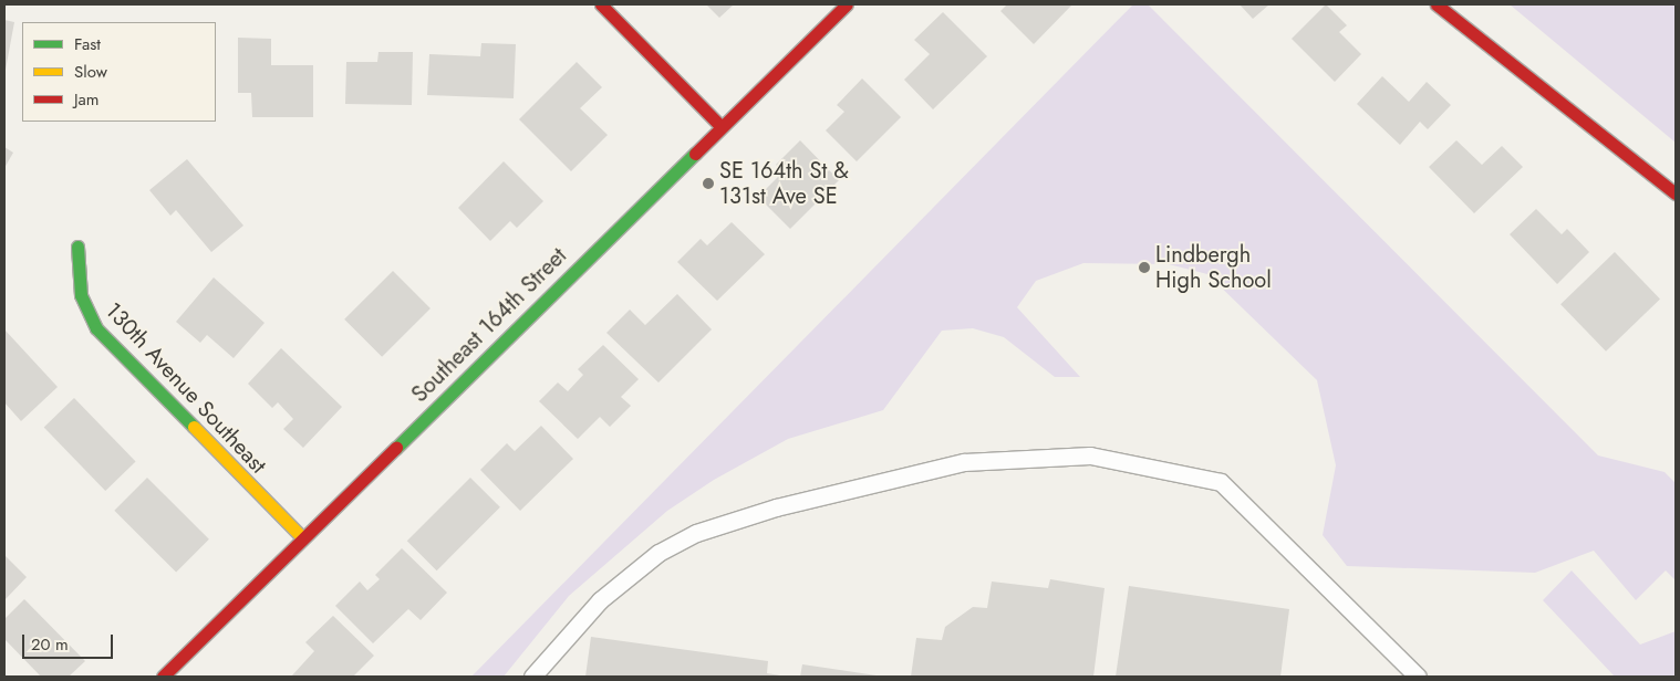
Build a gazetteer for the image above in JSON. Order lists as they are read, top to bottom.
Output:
{
  "streets": {
    "street": ["Southeast 164th Street", "130th Avenue Southeast"]
  },
  "crossings": [
    ["Southeast 164th Street", "130th Avenue Southeast"]
  ],
  "places": ["SE 164th St & 131st Ave SE", "Lindbergh High School"],
  "legend": ["Fast", "Slow", "Jam"],
  "scale_bar": "20 m"
}
